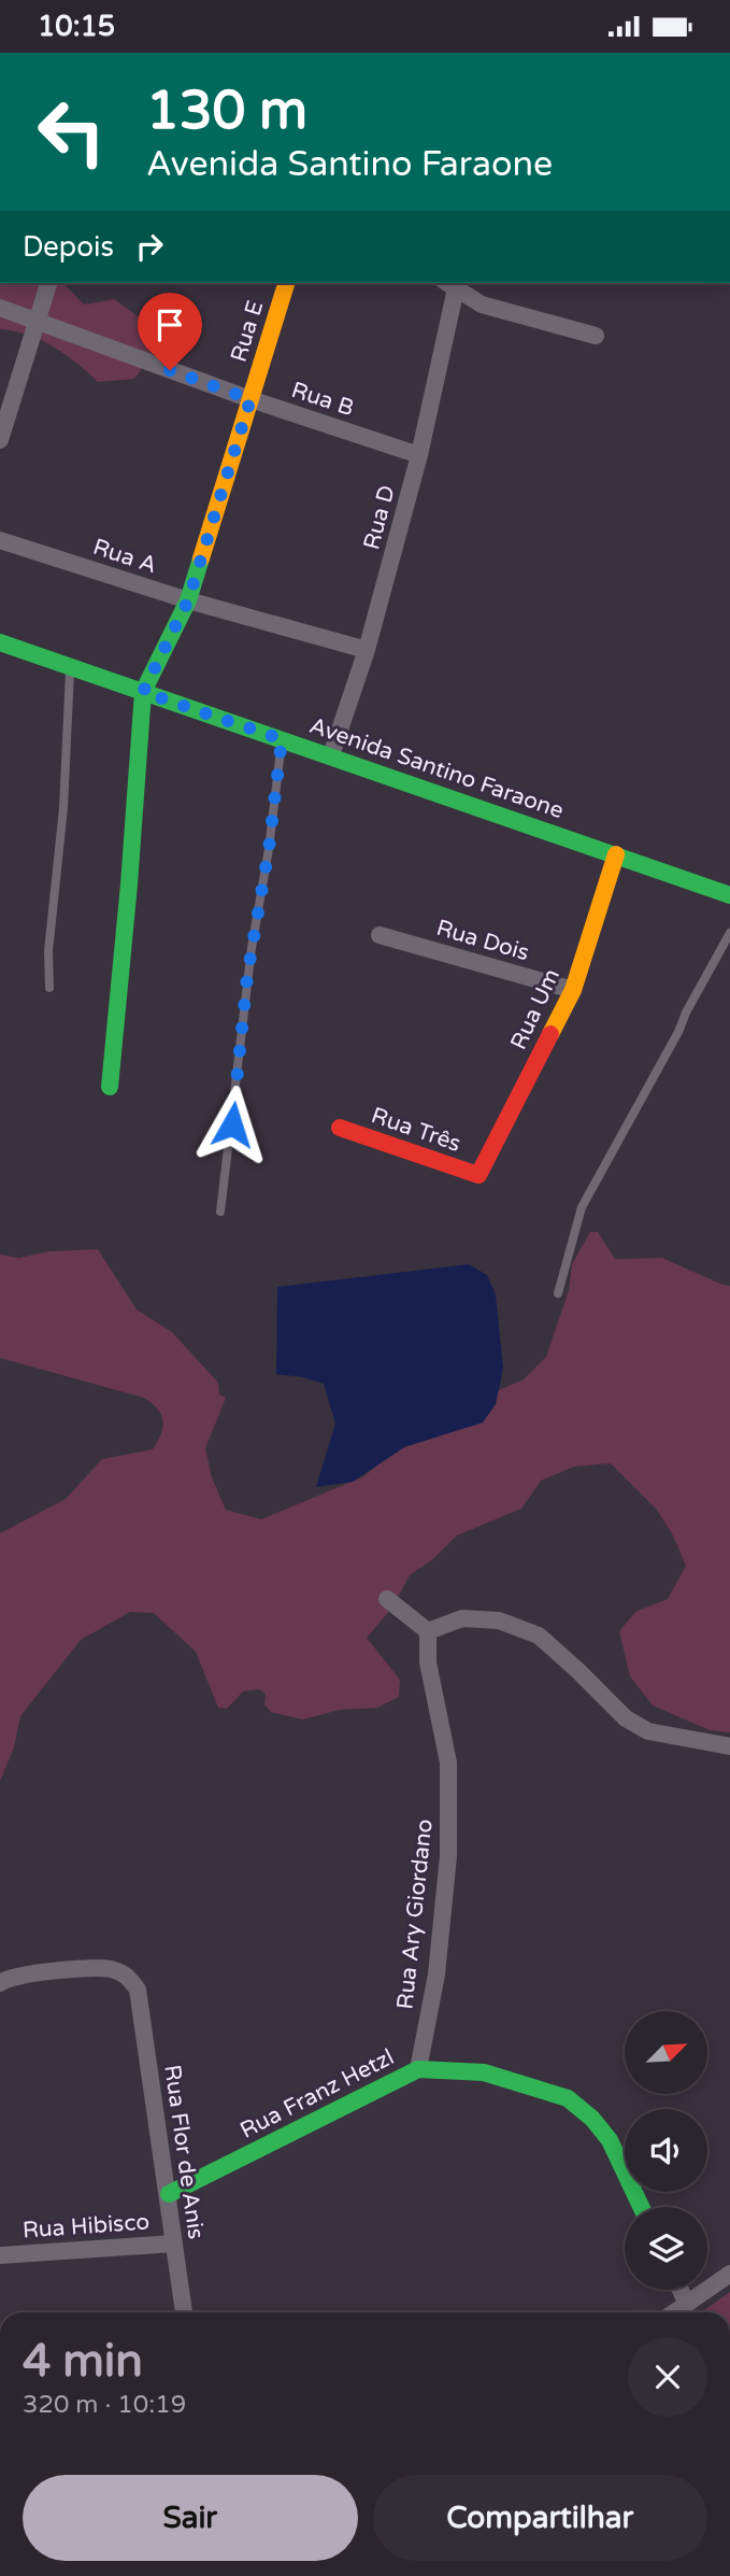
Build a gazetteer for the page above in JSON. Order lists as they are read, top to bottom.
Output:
{
  "streets": {
    "street": [
      "Rua E",
      "Rua B",
      "Rua D",
      "Rua A",
      "Avenida Santino Faraone",
      "Rua Dois",
      "Rua Um",
      "Rua Três",
      "Rua Ary Giordano",
      "Rua Franz Hetzl",
      "Rua Flor de Anis",
      "Rua Hibisco"
    ]
  },
  "crossings": [
    ["Rua E", "Rua B"],
    ["Rua E", "Rua A"],
    ["Rua E", "Avenida Santino Faraone"],
    ["Rua B", "Rua D"],
    ["Rua D", "Rua A"],
    ["Rua D", "Avenida Santino Faraone"],
    ["Avenida Santino Faraone", "Rua Um"],
    ["Rua Dois", "Rua Um"],
    ["Rua Um", "Rua Três"],
    ["Rua Ary Giordano", "Rua Franz Hetzl"],
    ["Rua Franz Hetzl", "Rua Flor de Anis"],
    ["Rua Flor de Anis", "Rua Hibisco"]
  ],
  "north": "top right",
  "page": {
    "status": "10:15",
    "turn": ["130 m", "Avenida Santino Faraone"],
    "then": "Depois",
    "heading": ["4 min", "320 m · 10:19"],
    "buttons": ["Sair", "Compartilhar"]
  }
}
